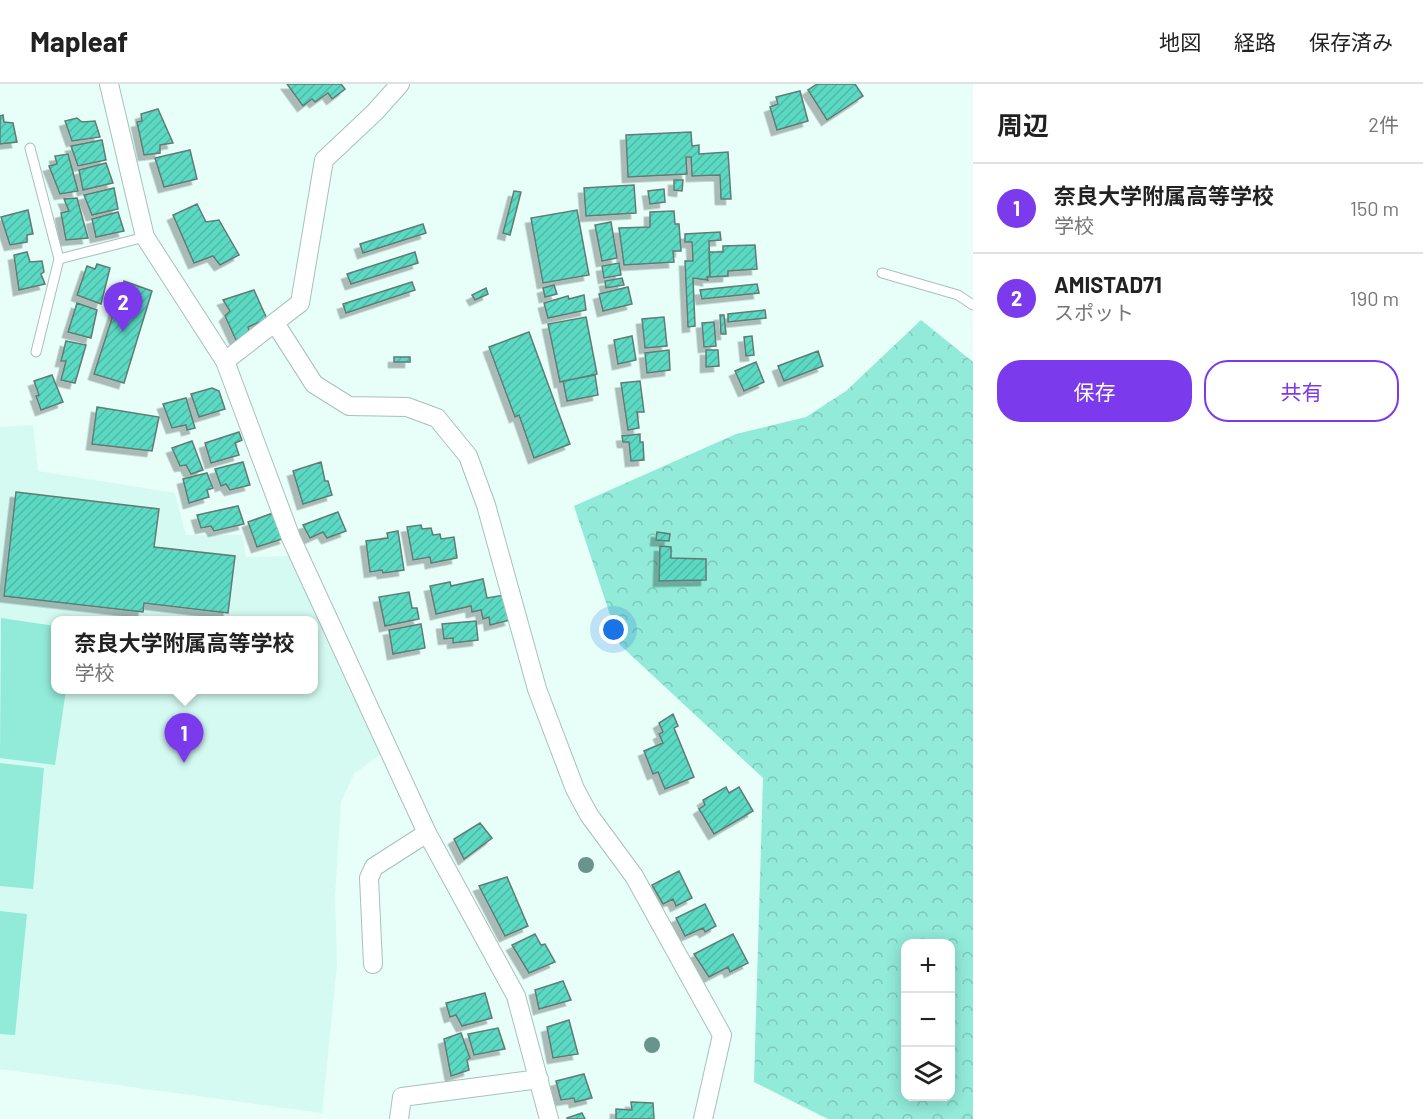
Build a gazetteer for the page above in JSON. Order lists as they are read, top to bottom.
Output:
{
  "page": {
    "header": "Mapleaf",
    "nav": ["地図", "経路", "保存済み"],
    "heading": ["周辺", "2件"],
    "list": [
      {
        "mark": "1",
        "name": "奈良大学附属高等学校",
        "note": "学校",
        "value": "150 m"
      },
      {
        "mark": "2",
        "name": "AMISTAD71",
        "note": "スポット",
        "value": "190 m"
      }
    ],
    "pins": ["2", "1"],
    "buttons": ["保存", "共有"],
    "popup": ["奈良大学附属高等学校", "学校"],
    "map_buttons": ["+", "−"]
  }
}
